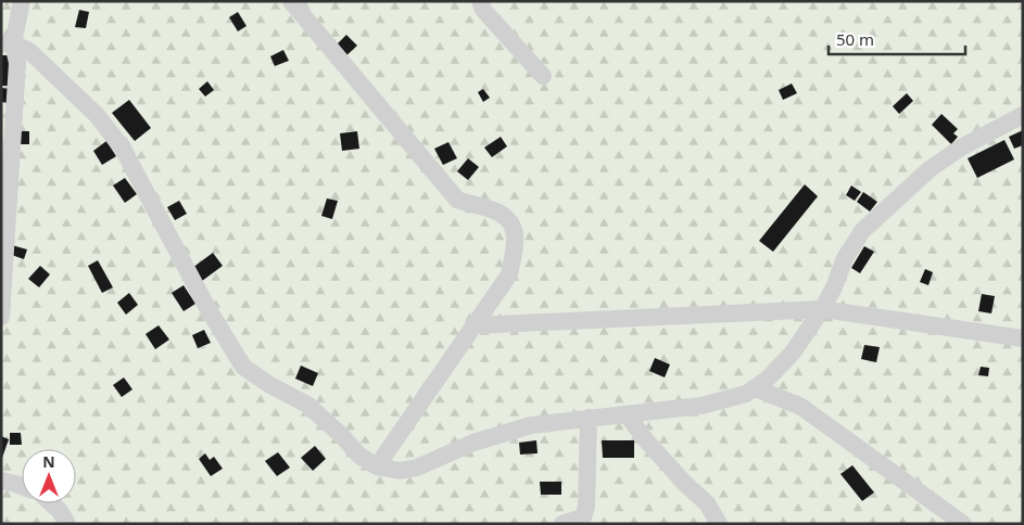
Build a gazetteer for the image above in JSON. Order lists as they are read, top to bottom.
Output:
{
  "scale_bar": "50 m",
  "north": "top"
}
